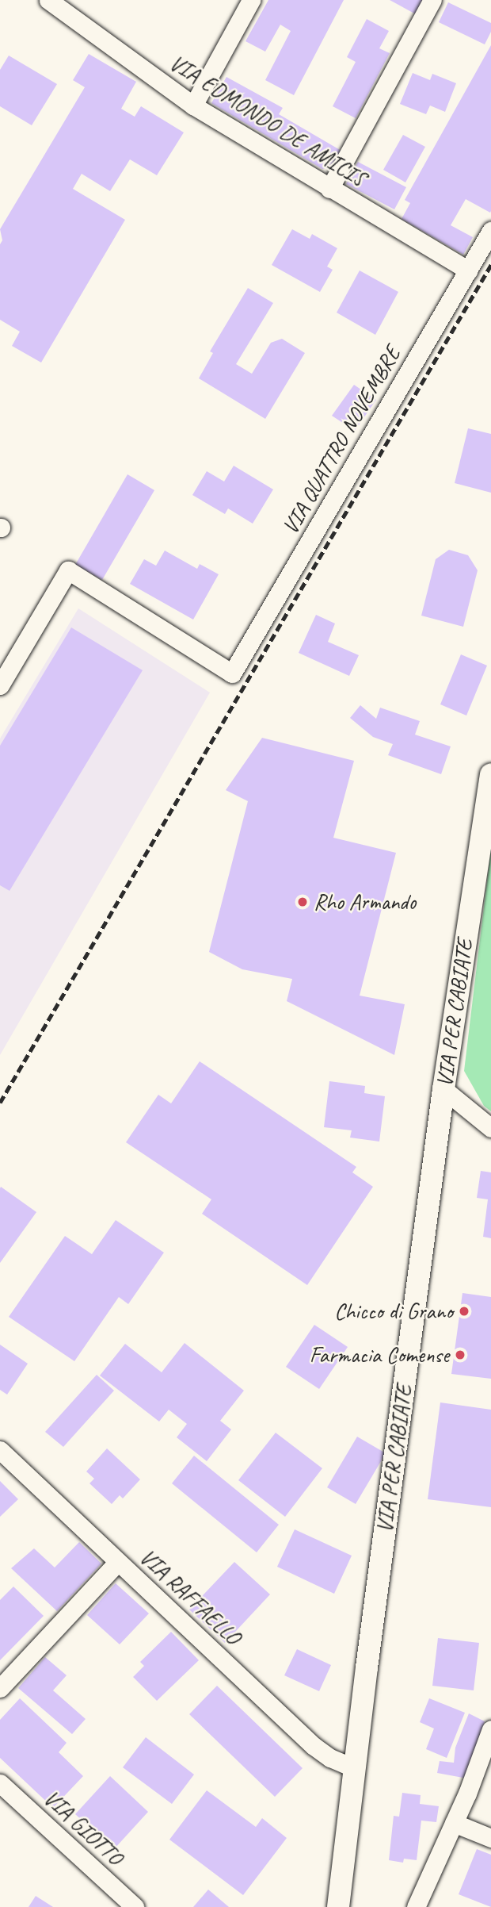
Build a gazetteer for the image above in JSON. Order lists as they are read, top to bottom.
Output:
{
  "streets": {
    "street": [
      "VIA EDMONDO DE AMICIS",
      "VIA QUATTRO NOVEMBRE",
      "VIA PER CABIATE",
      "VIA RAFFAELLO",
      "VIA GIOTTO"
    ]
  },
  "crossings": [
    ["VIA EDMONDO DE AMICIS", "VIA QUATTRO NOVEMBRE"],
    ["VIA PER CABIATE", "VIA RAFFAELLO"]
  ],
  "places": ["Rho Armando", "Chicco di Grano", "Farmacia Comense"]
}
